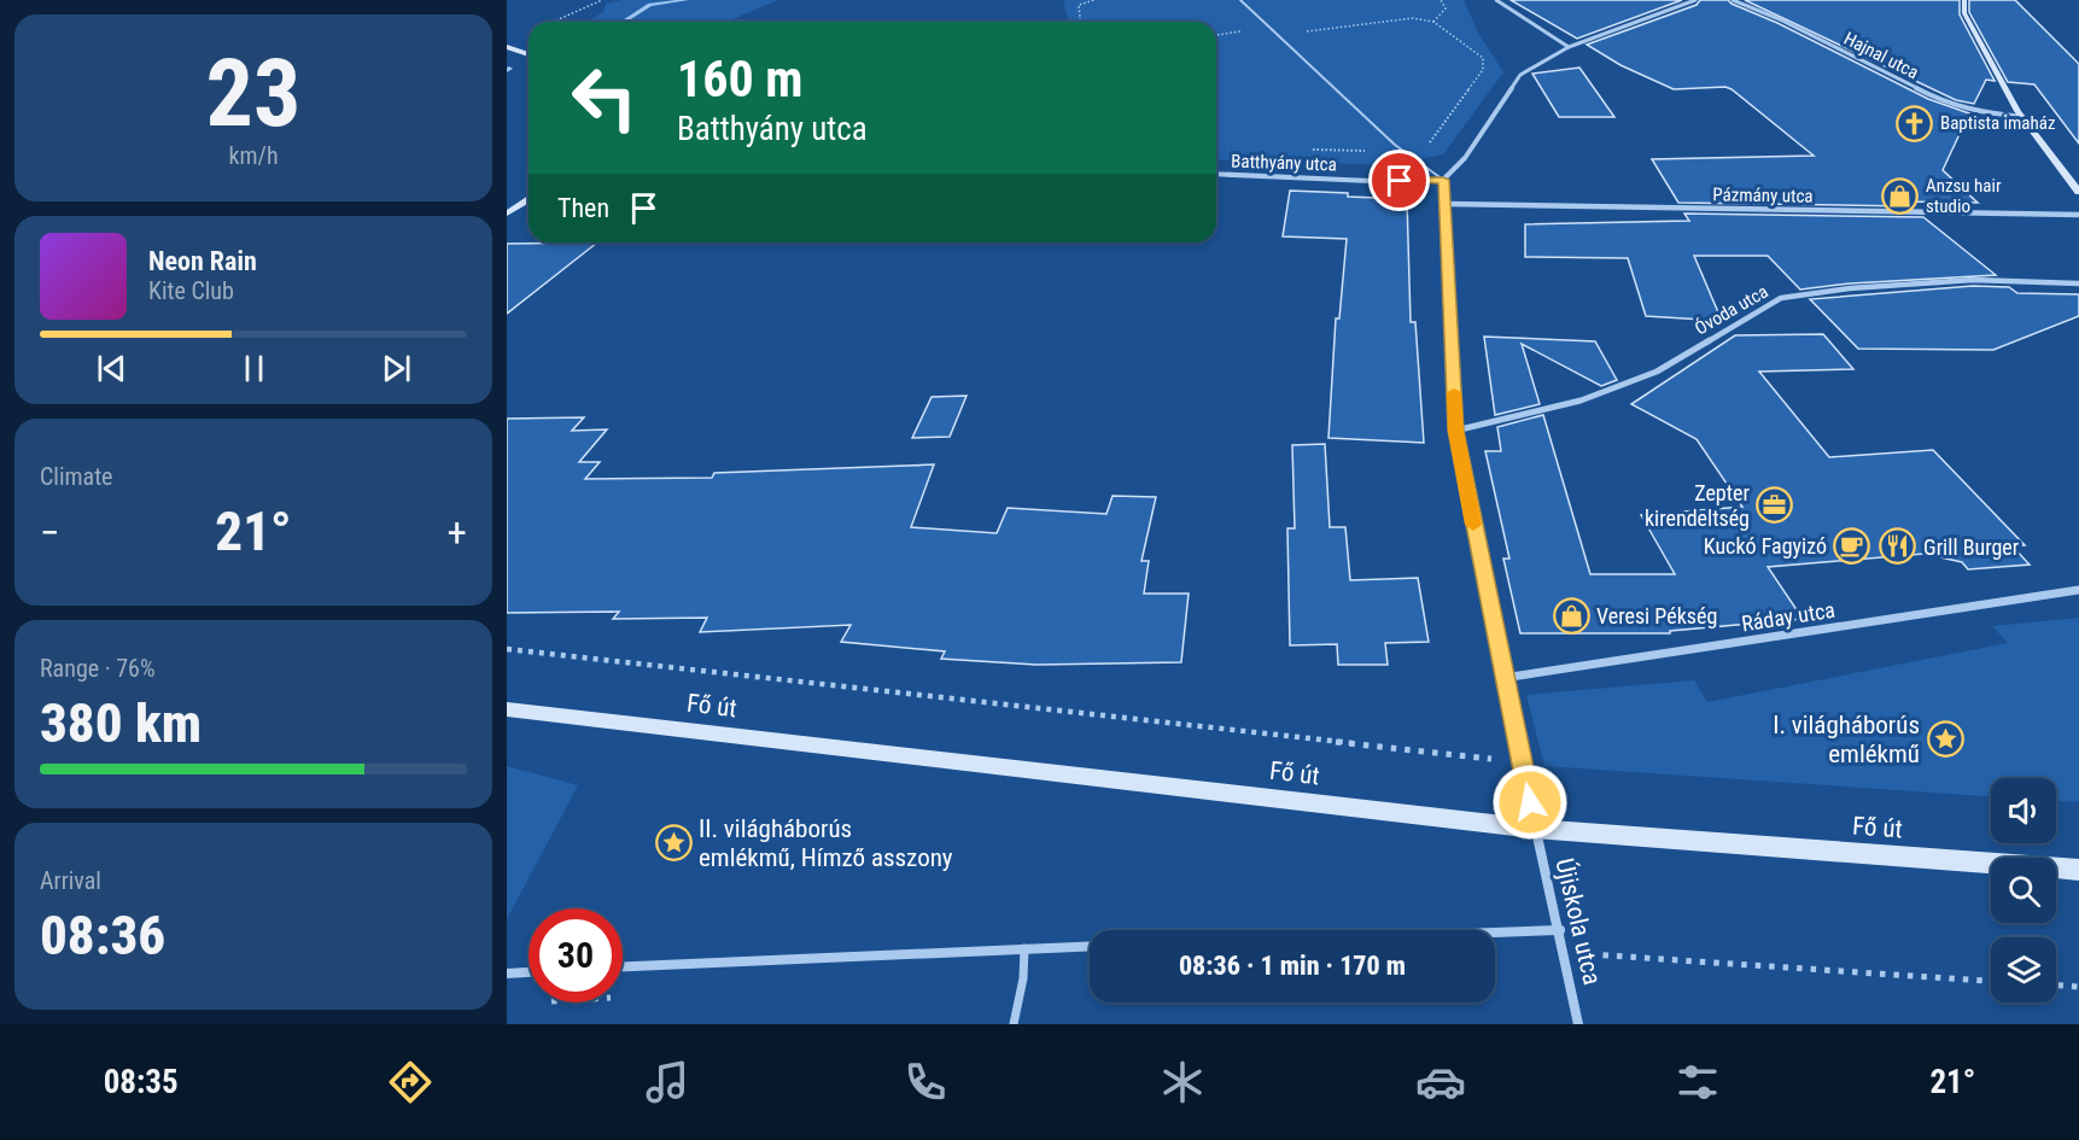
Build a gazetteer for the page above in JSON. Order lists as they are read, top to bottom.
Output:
{
  "streets": {
    "main road": ["Fő út"],
    "street": [
      "Hajnal utca",
      "Batthyány utca",
      "Pázmány utca",
      "Óvoda utca",
      "Ráday utca",
      "Újiskola utca"
    ]
  },
  "crossings": [
    ["Batthyány utca", "Újiskola utca"],
    ["Pázmány utca", "Újiskola utca"],
    ["Óvoda utca", "Újiskola utca"],
    ["Ráday utca", "Újiskola utca"],
    ["Fő út", "Újiskola utca"]
  ],
  "places": {
    "church": ["Baptista imaház"],
    "shop": ["Anzsu hair studio", "Veresi Pékség"],
    "office": ["Zepter kirendeltség"],
    "cafe": ["Kuckó Fagyizó"],
    "restaurant": ["Grill Burger"],
    "place": ["I. világháborús emlékmű", "II. világháborús emlékmű, Hímző asszony"]
  },
  "page": {
    "tile": [
      ["23", "km/h"],
      "Climate",
      ["Range · 76%", "380 km"],
      ["Arrival", "08:36"]
    ],
    "turn": ["160 m", "Batthyány utca"],
    "then": "Then",
    "song": ["Neon Rain", "Kite Club"],
    "heat": ["−", "21°", "+"],
    "limit": "30",
    "trip": "08:36 · 1 min · 170 m",
    "tabs": ["08:35", "21°"]
  }
}
